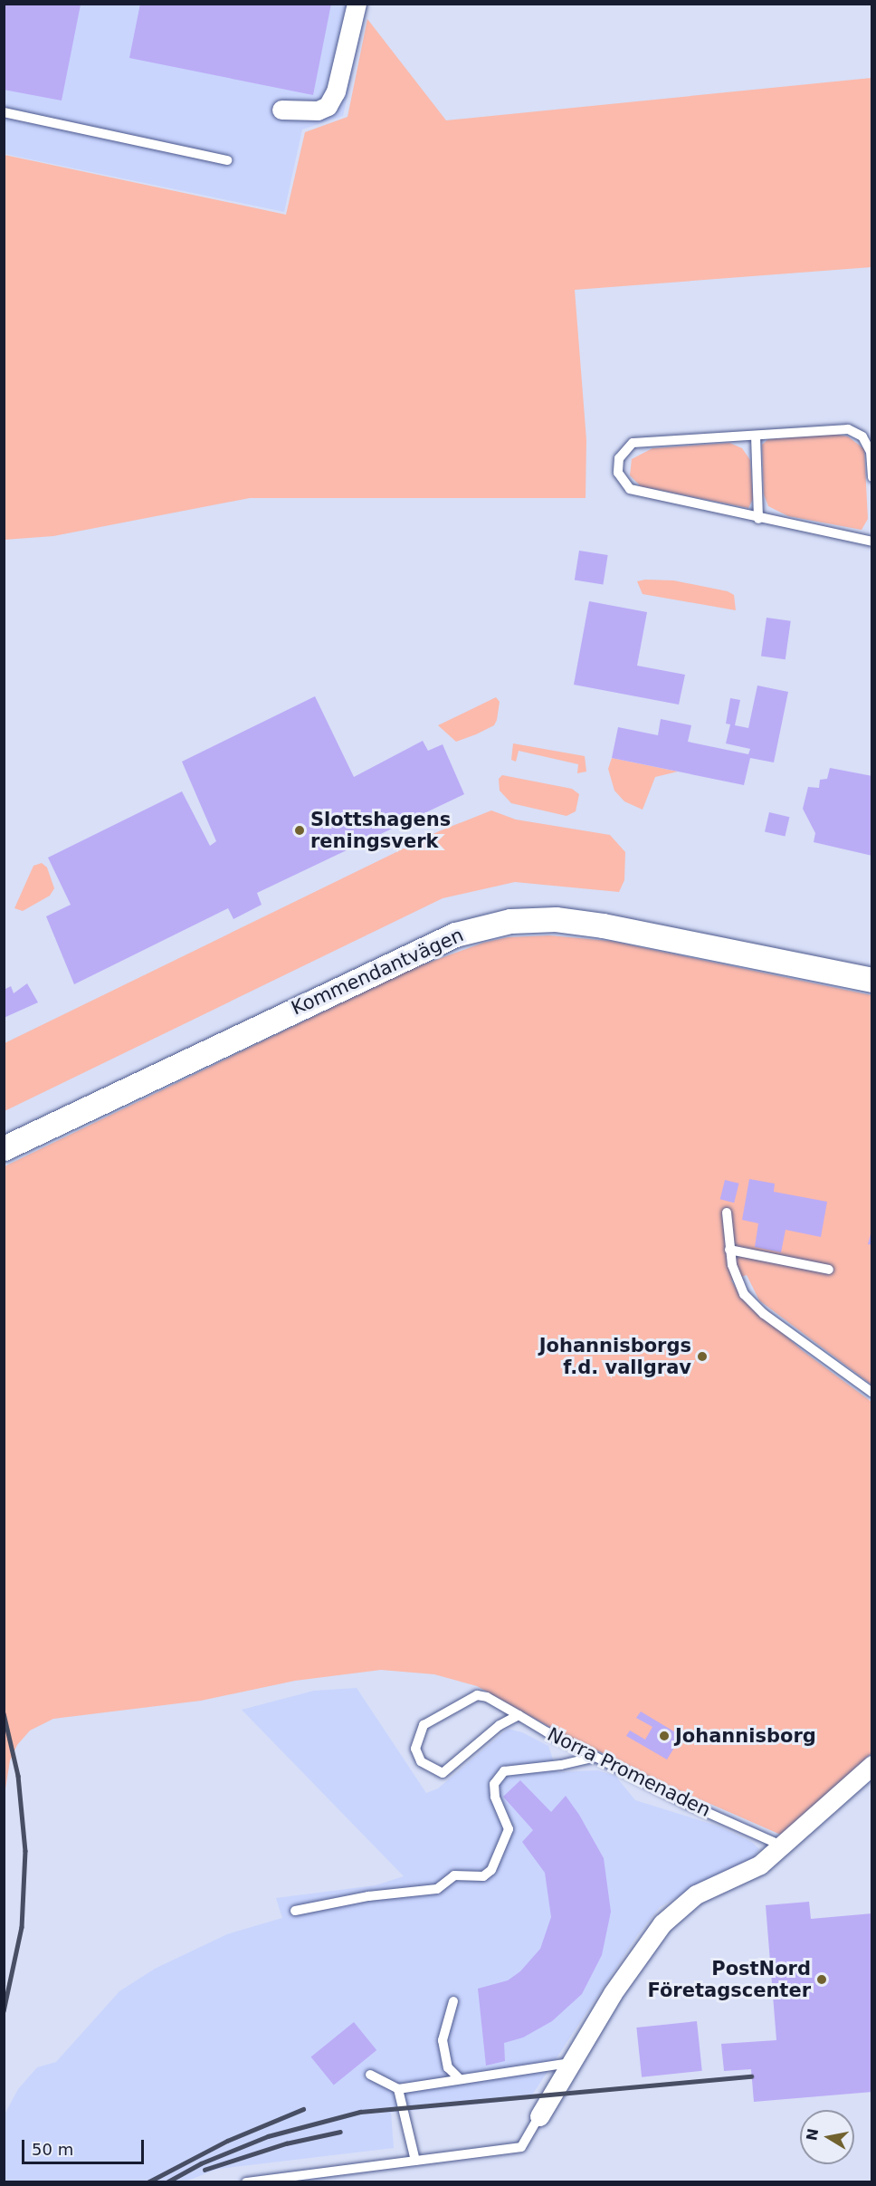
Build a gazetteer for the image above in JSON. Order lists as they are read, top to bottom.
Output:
{
  "streets": {
    "street": ["Kommendantvägen"],
    "lane": ["Norra Promenaden"]
  },
  "places": [
    "Slottshagens reningsverk",
    "Johannisborgs f.d. vallgrav",
    "Johannisborg",
    "PostNord Företagscenter"
  ],
  "scale_bar": "50 m",
  "north": "left"
}
